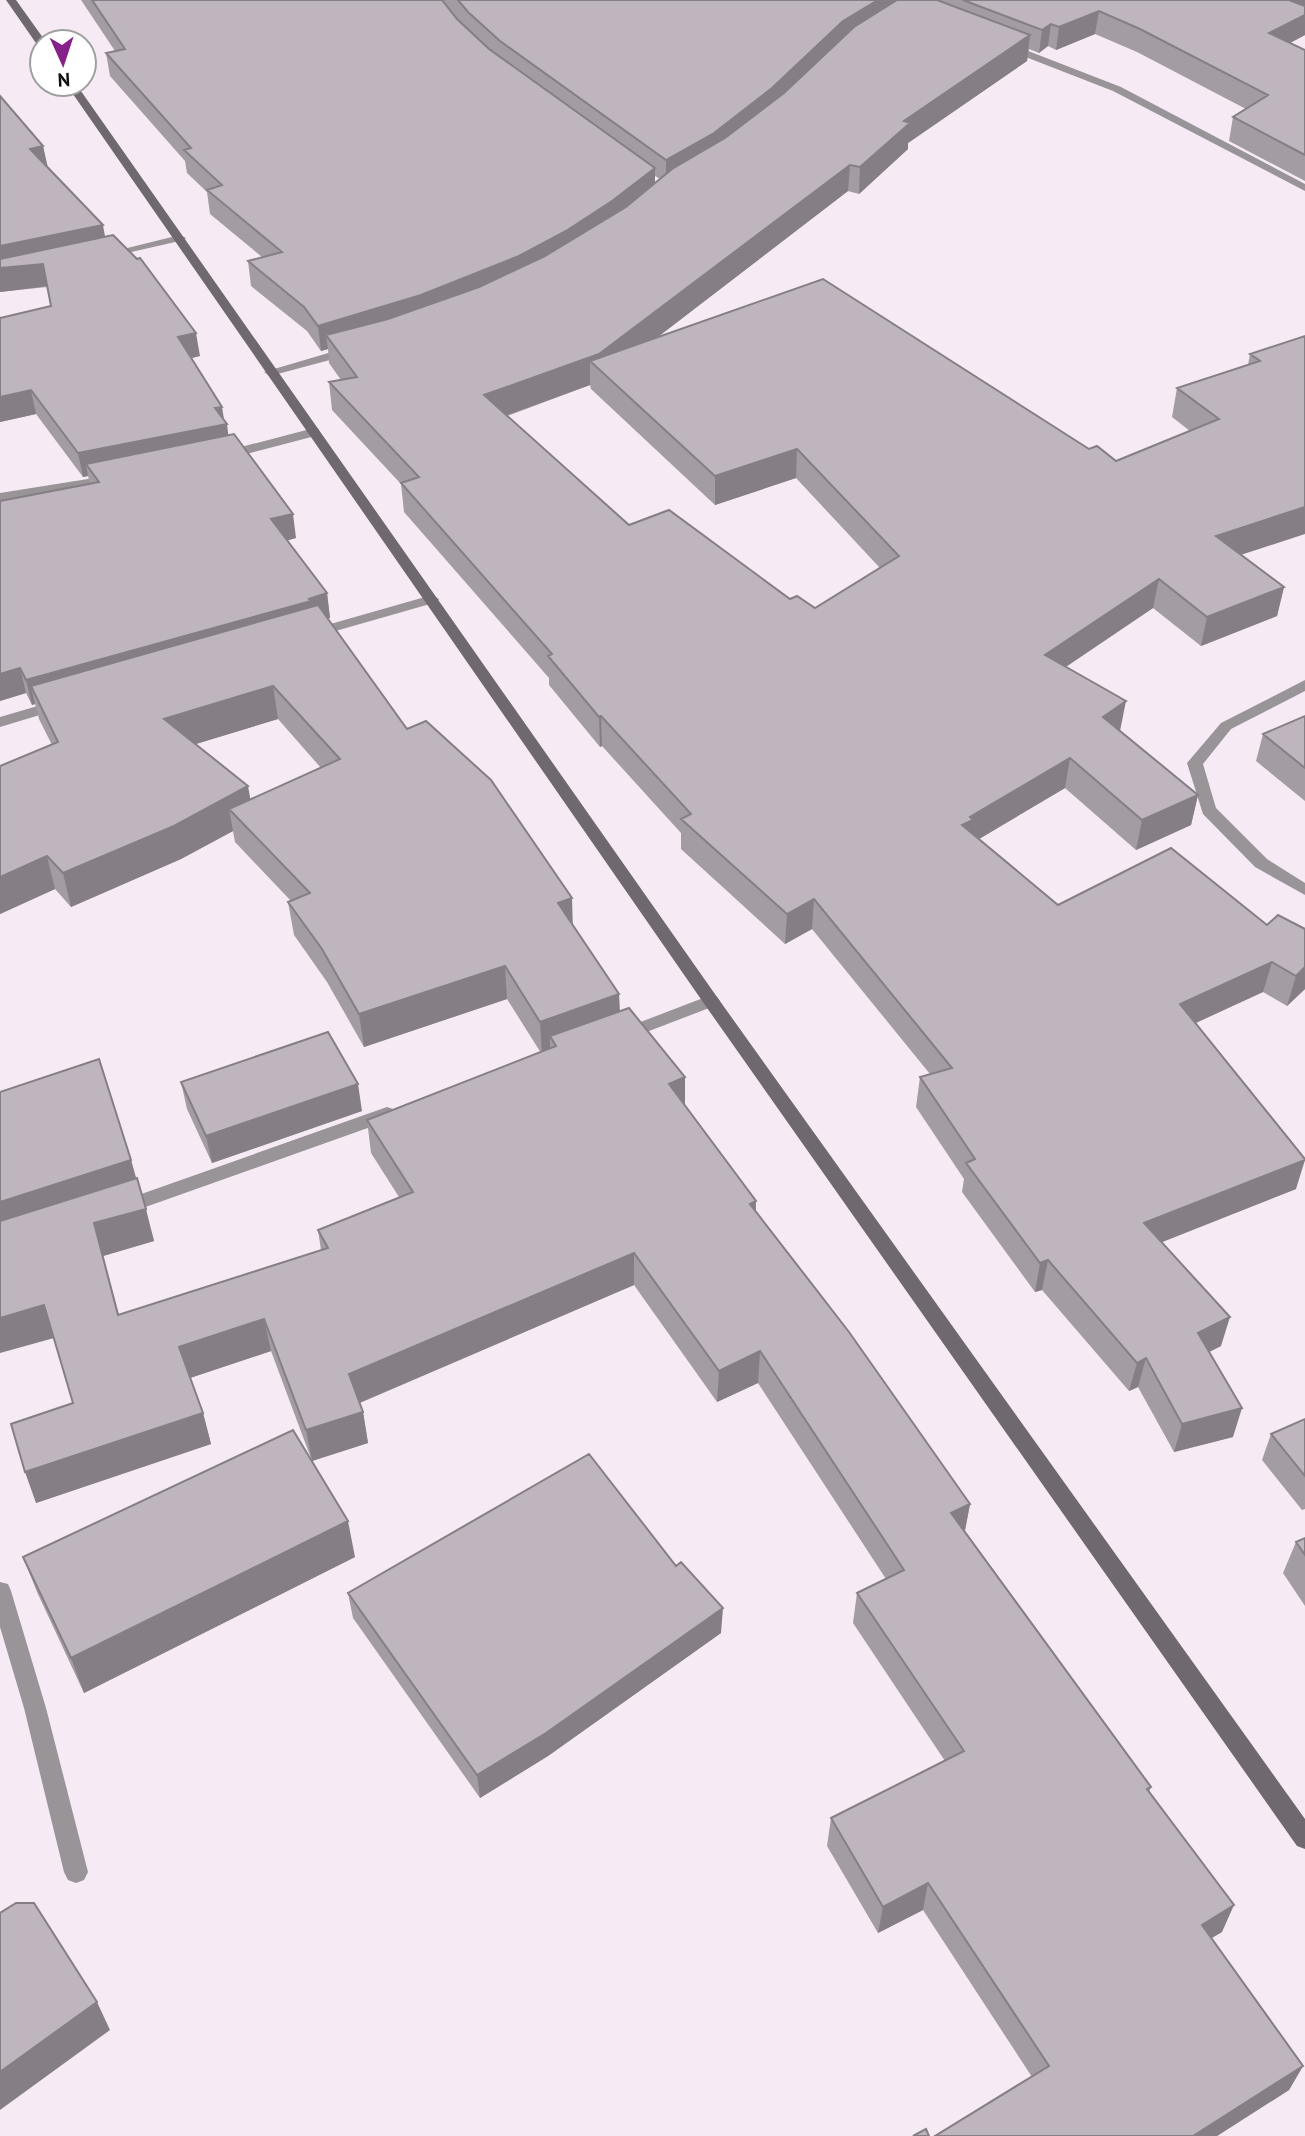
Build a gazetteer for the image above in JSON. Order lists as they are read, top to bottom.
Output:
{
  "north": "bottom"
}
